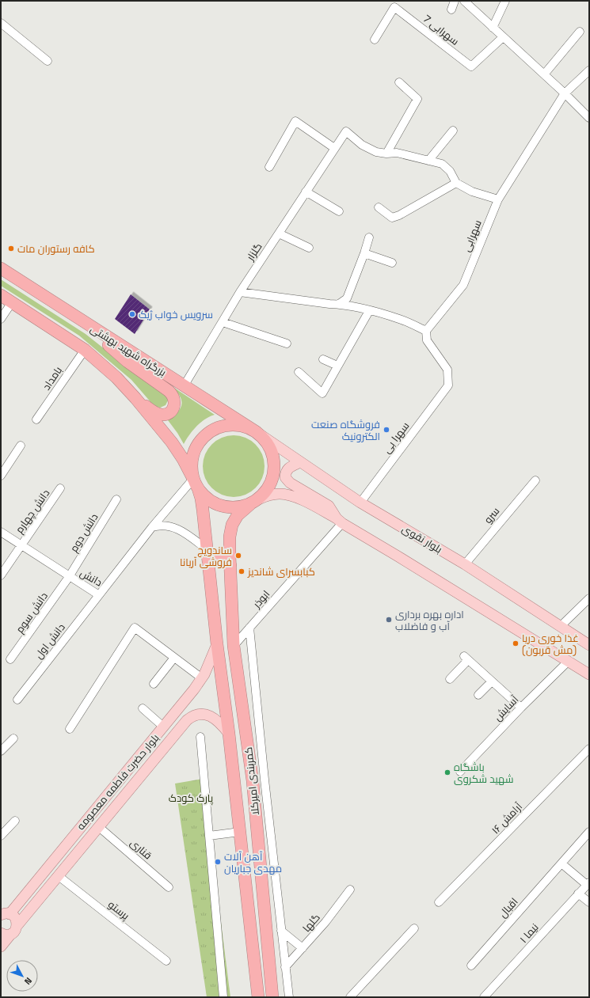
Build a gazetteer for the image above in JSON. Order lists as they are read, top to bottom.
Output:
{
  "streets": {
    "highway": ["بزرگراه شهید بهشتی", "کمربندی امیرکلا"],
    "main road": ["بلوار نقوی", "بلوار حضرت فاطمه معصومه"],
    "street": [
      "سهرابی 7",
      "سهرابی",
      "گلزار",
      "بامداد",
      "سهرا بی",
      "دانش چهارم",
      "سرو",
      "دانش دوم",
      "دانش",
      "ابوذر",
      "دانش سوم",
      "دانش اول",
      "آسایش",
      "آرامش ۱۶",
      "قناری",
      "اقبال",
      "پرستو",
      "گلها",
      "نیما ۱"
    ]
  },
  "crossings": [
    ["سهرابی", "سهرا بی"],
    ["گلزار", "بزرگراه شهید بهشتی"],
    ["بزرگراه شهید بهشتی", "بلوار نقوی"],
    ["بزرگراه شهید بهشتی", "دانش"],
    ["بزرگراه شهید بهشتی", "کمربندی امیرکلا"],
    ["سهرا بی", "بلوار نقوی"],
    ["دانش چهارم", "دانش"],
    ["سرو", "بلوار نقوی"],
    ["دانش دوم", "دانش"],
    ["دانش دوم", "دانش سوم"],
    ["بلوار نقوی", "دانش"],
    ["بلوار نقوی", "کمربندی امیرکلا"],
    ["دانش", "دانش سوم"],
    ["دانش", "دانش اول"],
    ["دانش", "کمربندی امیرکلا"],
    ["ابوذر", "کمربندی امیرکلا"],
    ["کمربندی امیرکلا", "بلوار حضرت فاطمه معصومه"],
    ["بلوار حضرت فاطمه معصومه", "قناری"],
    ["بلوار حضرت فاطمه معصومه", "پرستو"]
  ],
  "parks": ["پارک کودک"],
  "places": [
    "کافه رستوران مات",
    "سرویس خواب ژیک",
    "فروشگاه صنعت الکترونیک",
    "ساندویچ فروشی آریانا",
    "کبابسرای شاندیز",
    "اداره بهره برداری آب و فاضلاب",
    "غذا خوری دریا (مش قربون)",
    "باشگاه شهید شکروی",
    "آهن آلات مهدی جباریان"
  ],
  "north": "bottom right"
}
